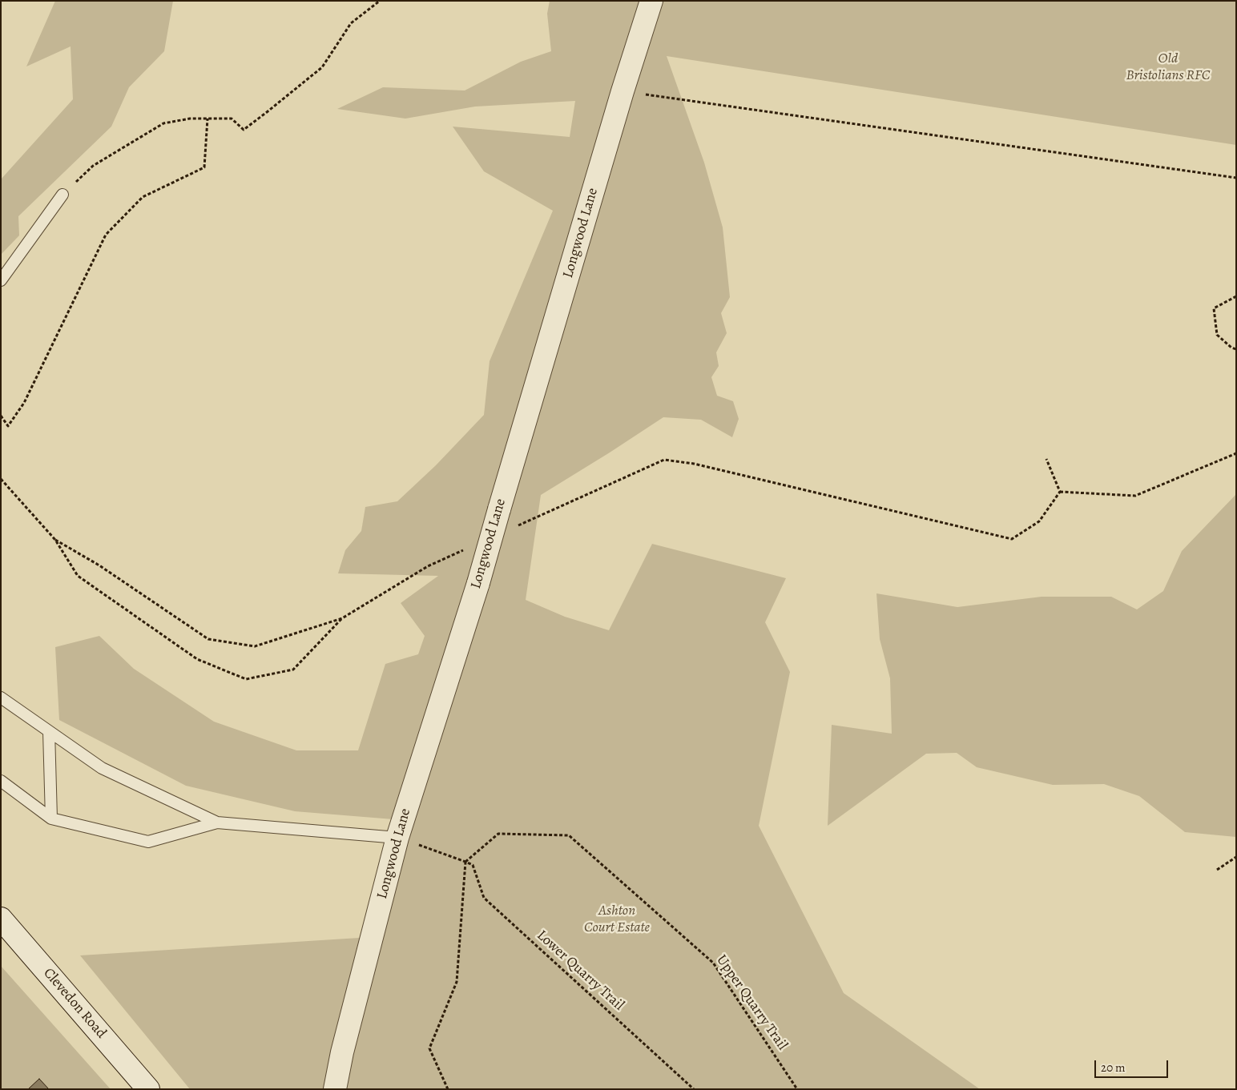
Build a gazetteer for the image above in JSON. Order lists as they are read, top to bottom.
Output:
{
  "streets": {
    "street": ["Longwood Lane", "Clevedon Road"],
    "path": ["Lower Quarry Trail", "Upper Quarry Trail"]
  },
  "crossings": [
    ["Lower Quarry Trail", "Upper Quarry Trail"]
  ],
  "parks": ["Old Bristolians RFC", "Ashton Court Estate"],
  "scale_bar": "20 m"
}
